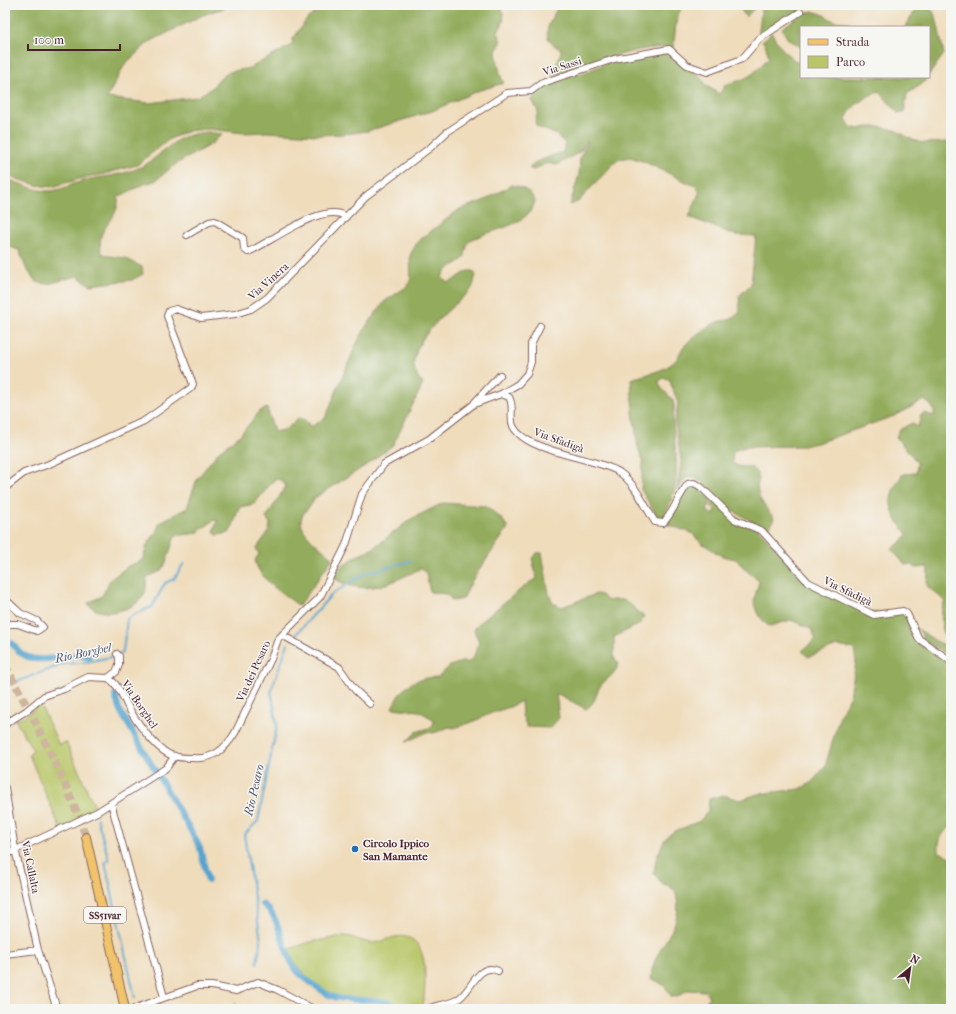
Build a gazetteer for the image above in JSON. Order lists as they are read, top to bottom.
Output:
{
  "streets": {
    "main road": ["SS51var"],
    "street": [
      "Via Sassi",
      "Via Vinera",
      "Via Sfadigà",
      "Via dei Pesaro",
      "Via Borghel",
      "Via Callalta"
    ]
  },
  "crossings": [
    ["Via Sassi", "Via Vinera"],
    ["Via dei Pesaro", "Via Borghel"]
  ],
  "water": ["Rio Borghel", "Rio Pesaro"],
  "places": ["Circolo Ippico San Mamante"],
  "legend": ["Strada", "Parco"],
  "scale_bar": "100 m",
  "north": "top right"
}
